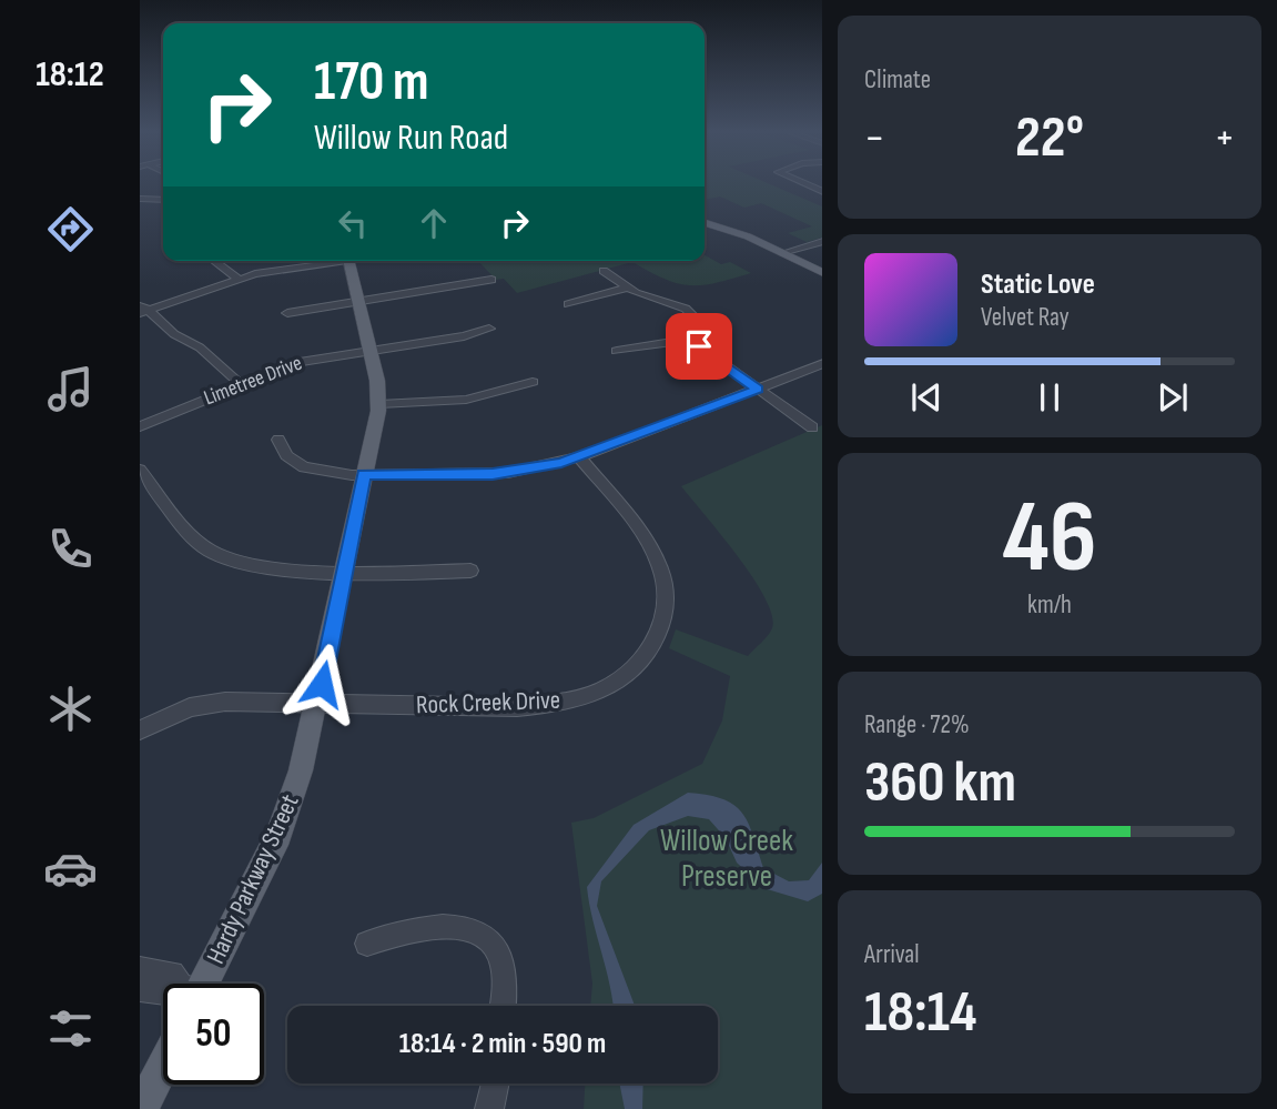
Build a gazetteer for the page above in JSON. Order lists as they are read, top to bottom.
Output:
{
  "streets": {
    "main road": ["Hardy Parkway Street"],
    "street": ["Limetree Drive", "Rock Creek Drive"]
  },
  "crossings": [
    ["Limetree Drive", "Hardy Parkway Street"],
    ["Rock Creek Drive", "Hardy Parkway Street"]
  ],
  "parks": ["Willow Creek Preserve"],
  "page": {
    "tabs": "18:12",
    "tile": [
      "Climate",
      ["46", "km/h"],
      ["Range · 72%", "360 km"],
      ["Arrival", "18:14"]
    ],
    "turn": ["170 m", "Willow Run Road"],
    "heat": ["−", "22°", "+"],
    "song": ["Static Love", "Velvet Ray"],
    "limit": "50",
    "trip": "18:14 · 2 min · 590 m"
  }
}
